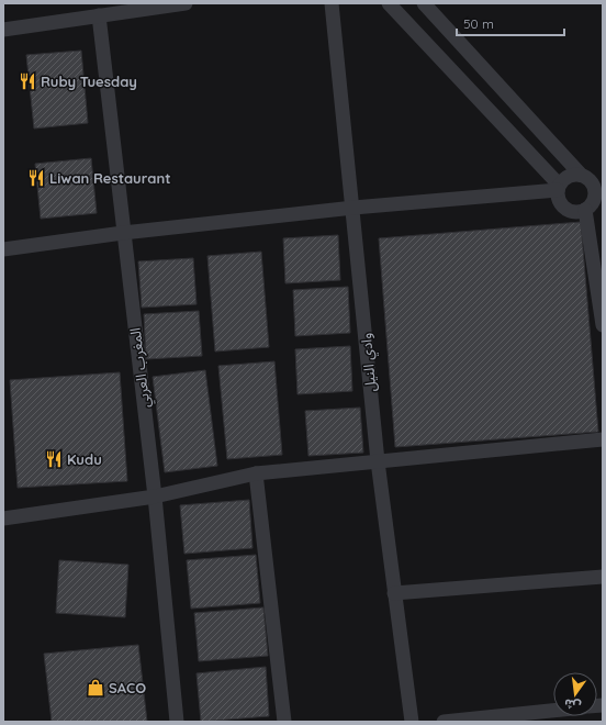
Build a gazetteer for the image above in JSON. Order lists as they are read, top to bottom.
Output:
{
  "streets": {
    "street": ["وادي النيل", "المغرب العربي"]
  },
  "places": {
    "restaurant": ["Ruby Tuesday", "Liwan Restaurant", "Kudu"],
    "shop": ["SACO"]
  },
  "scale_bar": "50 m",
  "north": "bottom"
}
